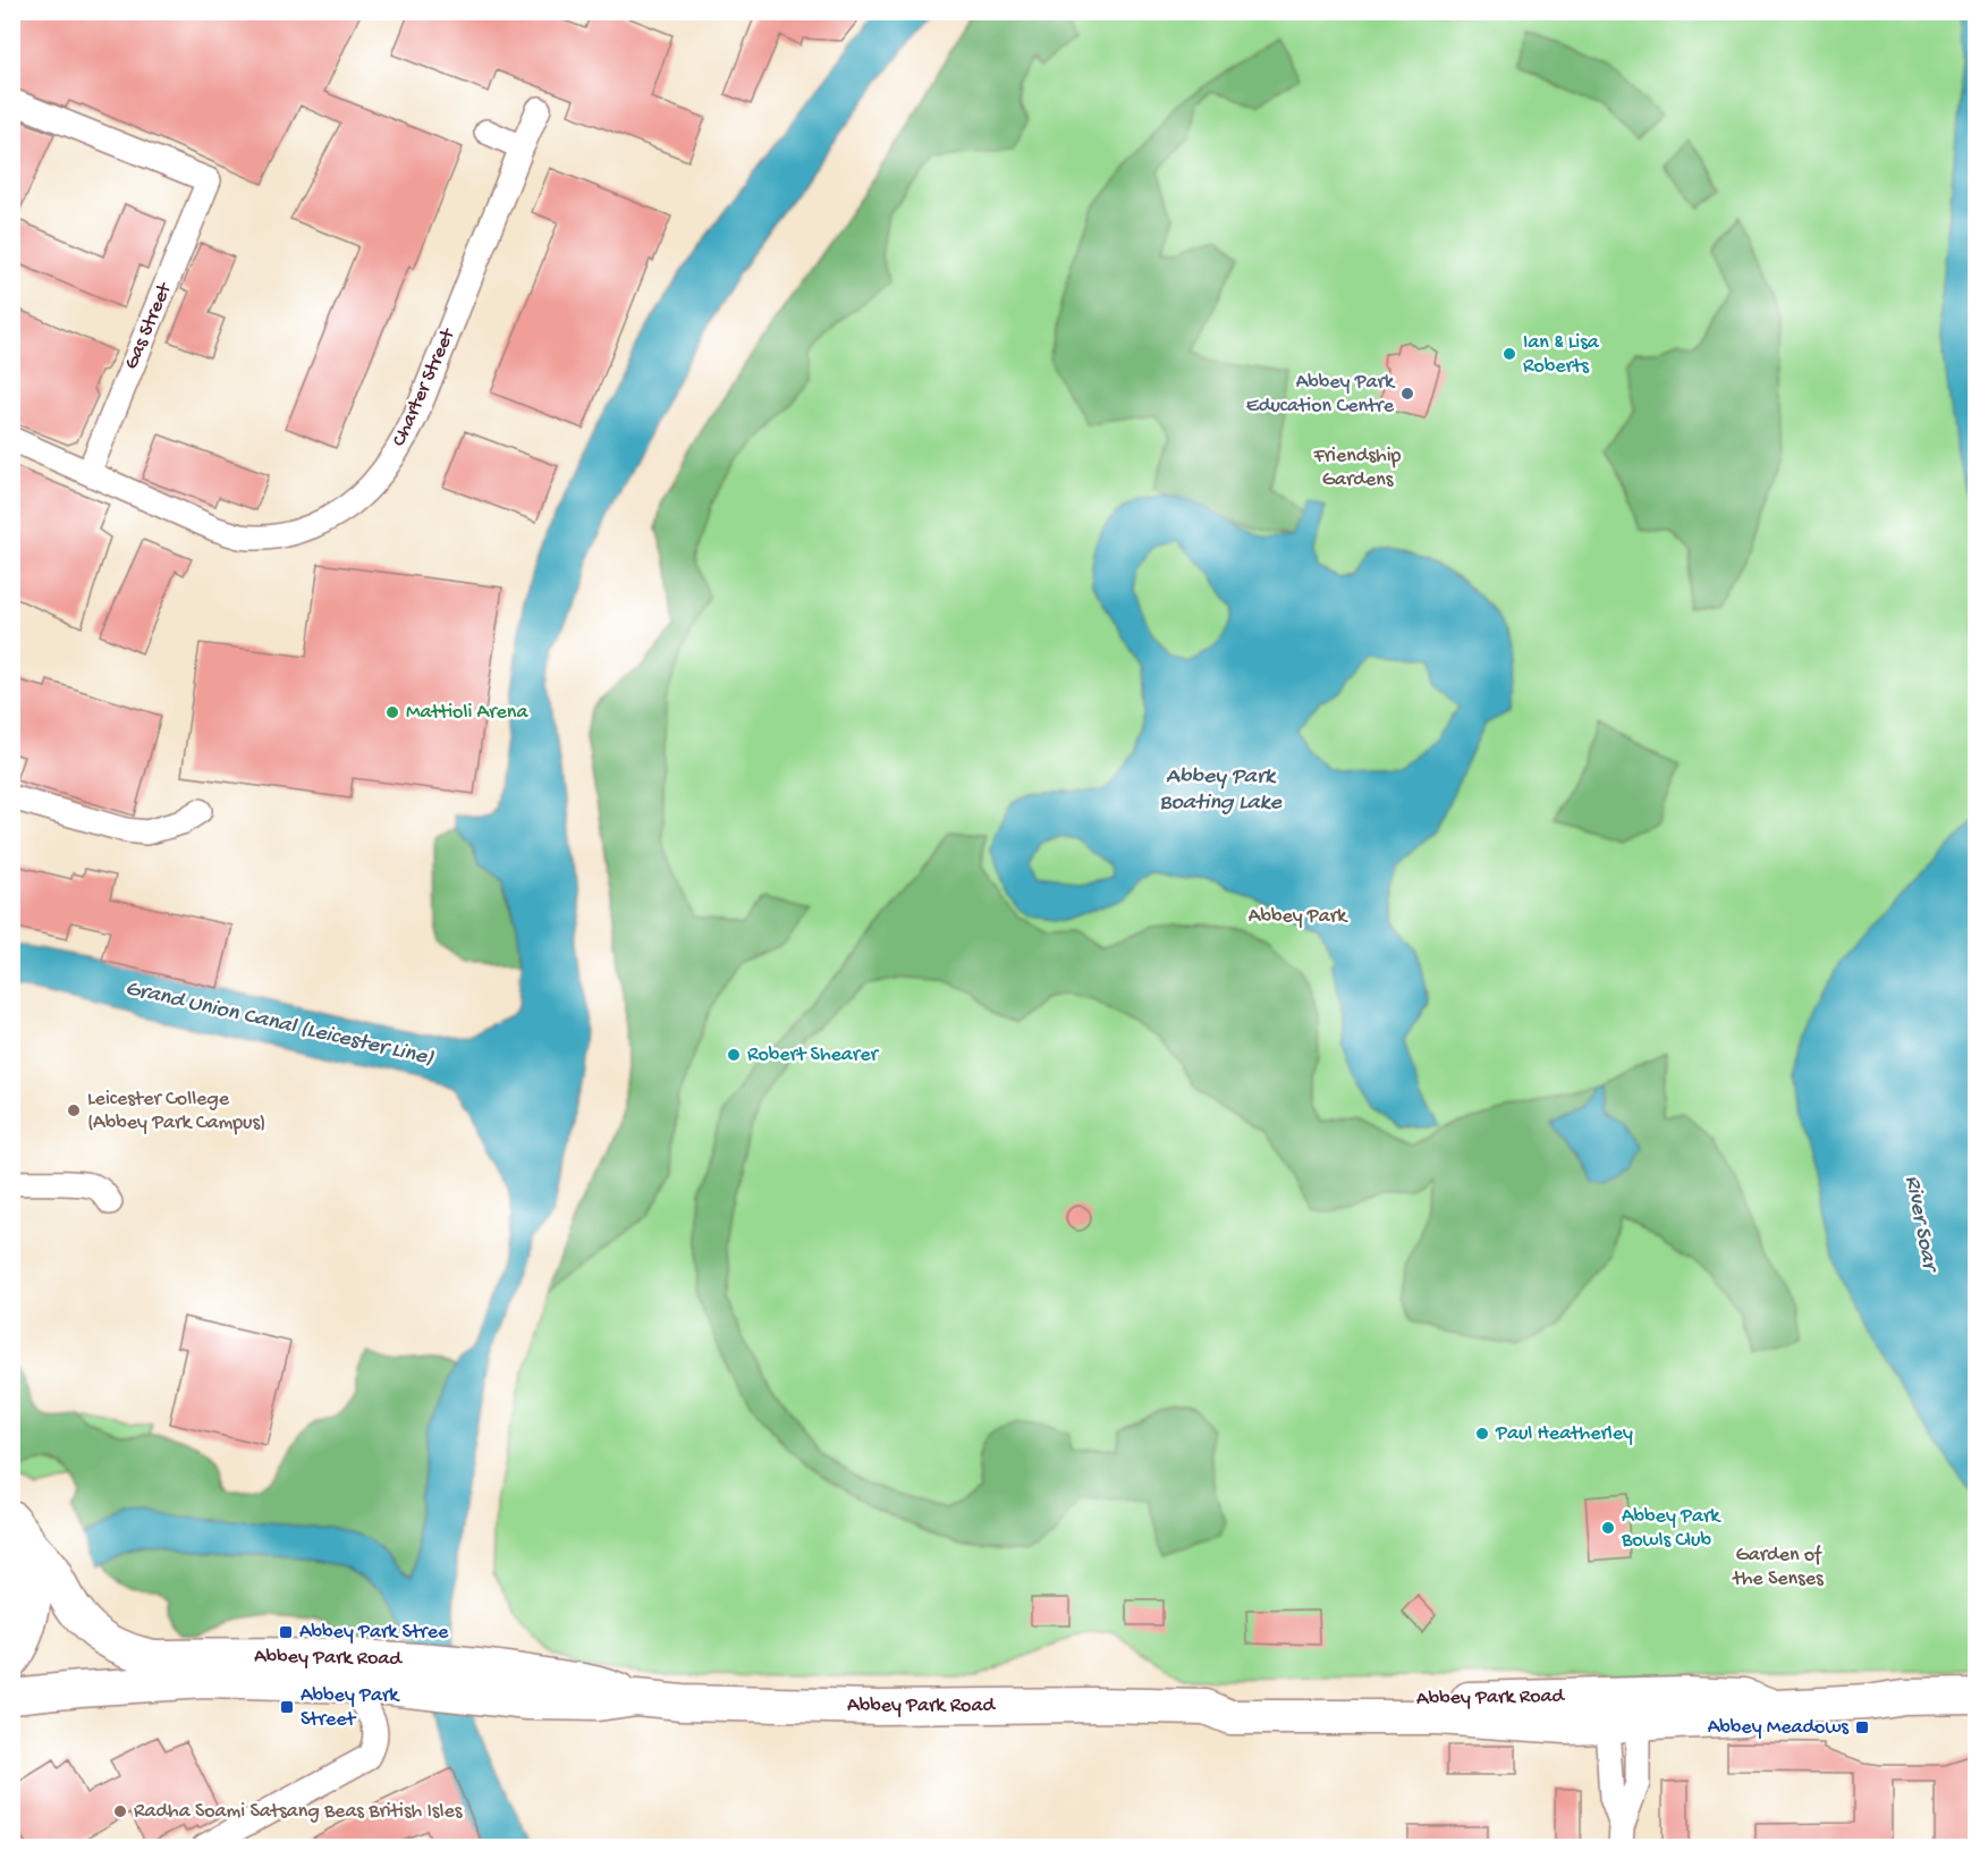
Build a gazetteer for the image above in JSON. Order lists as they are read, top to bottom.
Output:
{
  "streets": {
    "main road": ["Abbey Park Road"],
    "street": ["Gas Street", "Charter Street"]
  },
  "crossings": [
    ["Gas Street", "Charter Street"]
  ],
  "water": ["Abbey Park Boating Lake", "Grand Union Canal (Leicester Line)", "River Soar"],
  "parks": ["Friendship Gardens", "Abbey Park", "Garden of the Senses"],
  "places": {
    "other": [
      "Ian & Lisa Roberts",
      "Abbey Park Education Centre",
      "Mattioli Arena",
      "Robert Shearer",
      "Leicester College (Abbey Park Campus)",
      "Paul Heatherley",
      "Abbey Park Bowls Club",
      "Radha Soami Satsang Beas British Isles"
    ],
    "transit": ["Abbey Park Stree", "Abbey Park Street", "Abbey Meadows"]
  }
}
